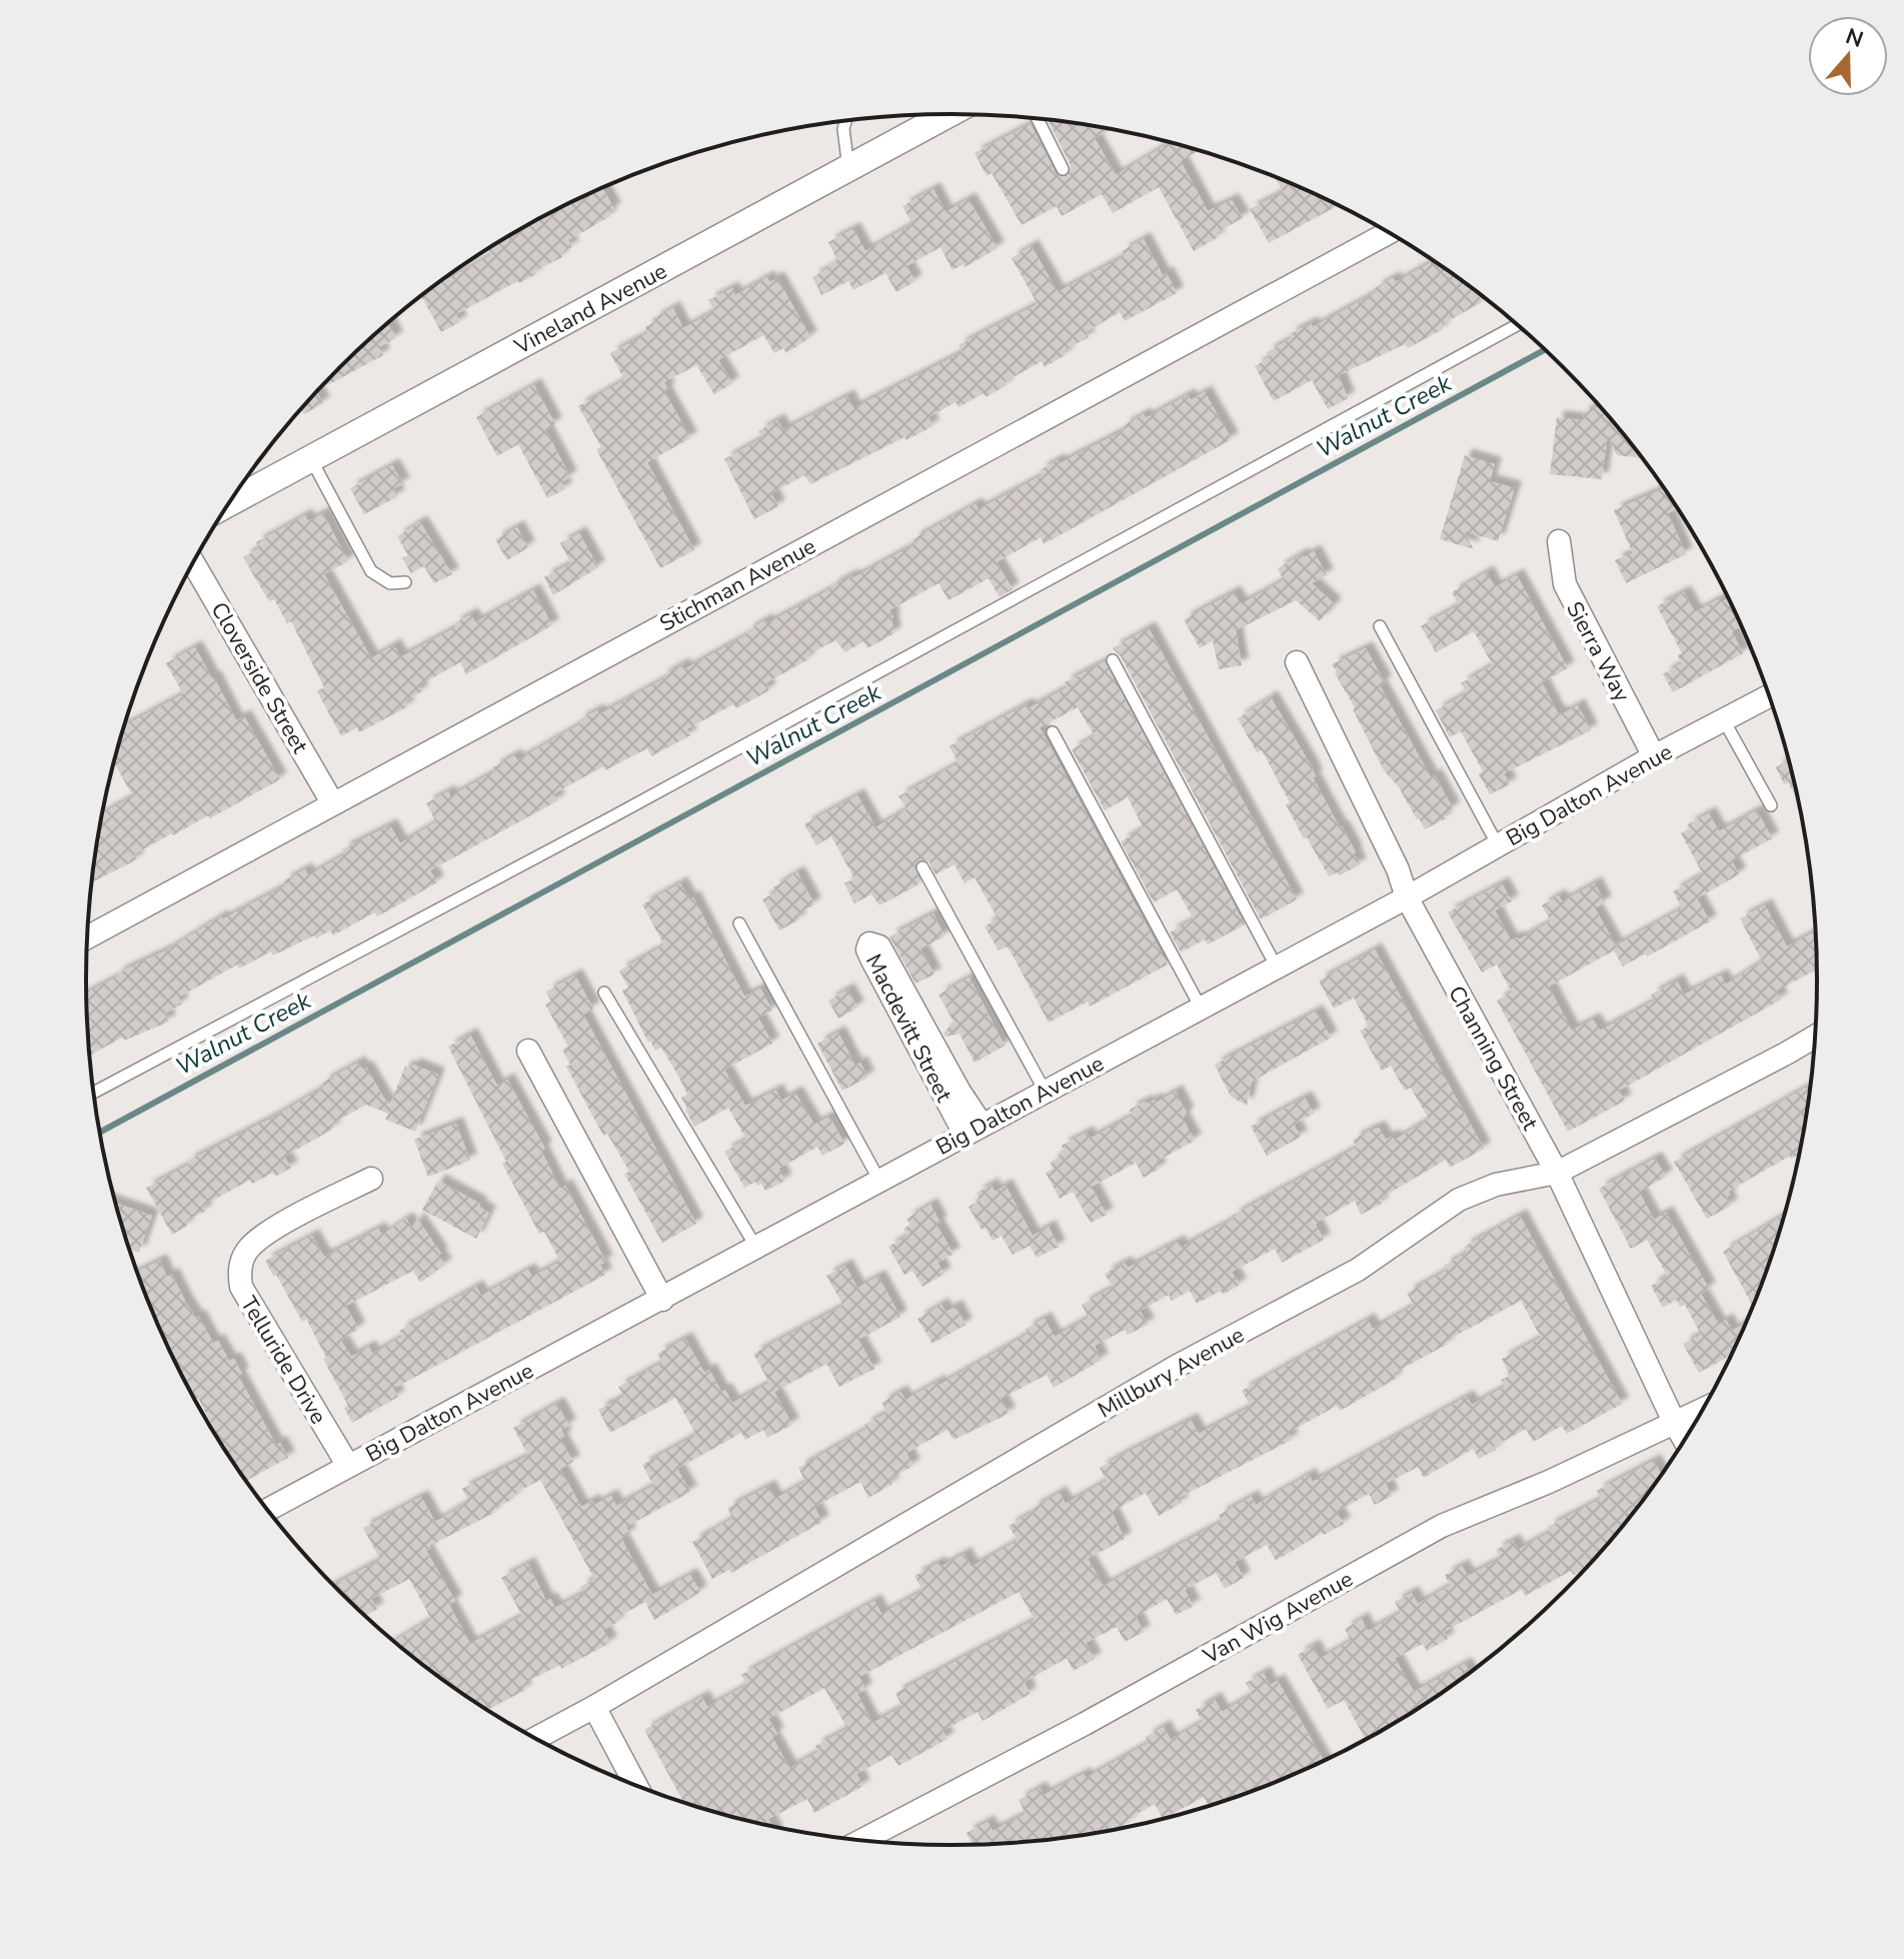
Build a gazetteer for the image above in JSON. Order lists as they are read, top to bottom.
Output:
{
  "streets": {
    "street": [
      "Vineland Avenue",
      "Stichman Avenue",
      "Sierra Way",
      "Cloverside Street",
      "Big Dalton Avenue",
      "Macdevitt Street",
      "Channing Street",
      "Telluride Drive",
      "Millbury Avenue",
      "Van Wig Avenue"
    ]
  },
  "crossings": [
    ["Stichman Avenue", "Cloverside Street"],
    ["Sierra Way", "Big Dalton Avenue"],
    ["Big Dalton Avenue", "Macdevitt Street"],
    ["Big Dalton Avenue", "Channing Street"],
    ["Big Dalton Avenue", "Telluride Drive"],
    ["Channing Street", "Millbury Avenue"],
    ["Channing Street", "Van Wig Avenue"]
  ],
  "water": ["Walnut Creek"],
  "north": "top"
}
